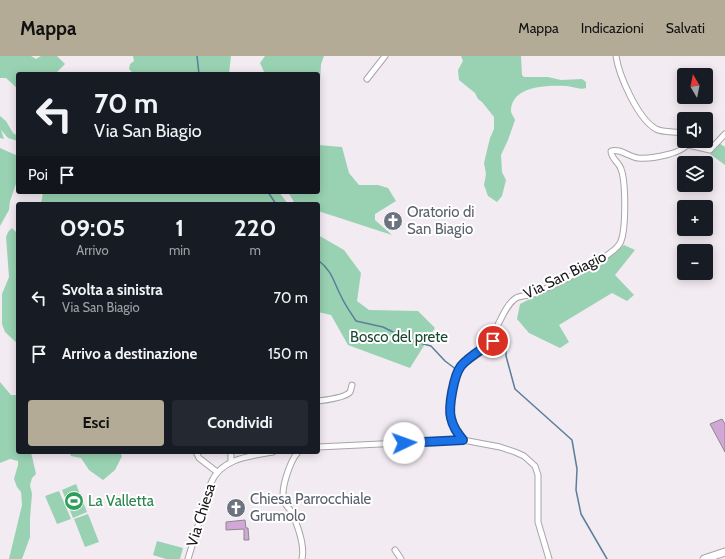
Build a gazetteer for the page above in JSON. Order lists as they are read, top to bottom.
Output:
{
  "streets": {
    "street": ["Via San Biagio", "Via Chiesa"]
  },
  "parks": ["Bosco del prete"],
  "places": {
    "church": ["Oratorio di San Biagio", "Chiesa Parrocchiale Grumolo"],
    "sports": ["La Valletta"]
  },
  "north": "top",
  "page": {
    "header": "Mappa",
    "nav": ["Mappa", "Indicazioni", "Salvati"],
    "map_buttons": ["+", "−"],
    "turn": ["70 m", "Via San Biagio"],
    "then": "Poi",
    "eta": [
      "09:05",
      "Arrivo",
      "1",
      "min",
      "220",
      "m"
    ],
    "list": [
      {
        "name": "Svolta a sinistra",
        "note": "Via San Biagio",
        "value": "70 m"
      },
      {
        "name": "Arrivo a destinazione",
        "value": "150 m"
      }
    ],
    "buttons": ["Esci", "Condividi"]
  }
}
